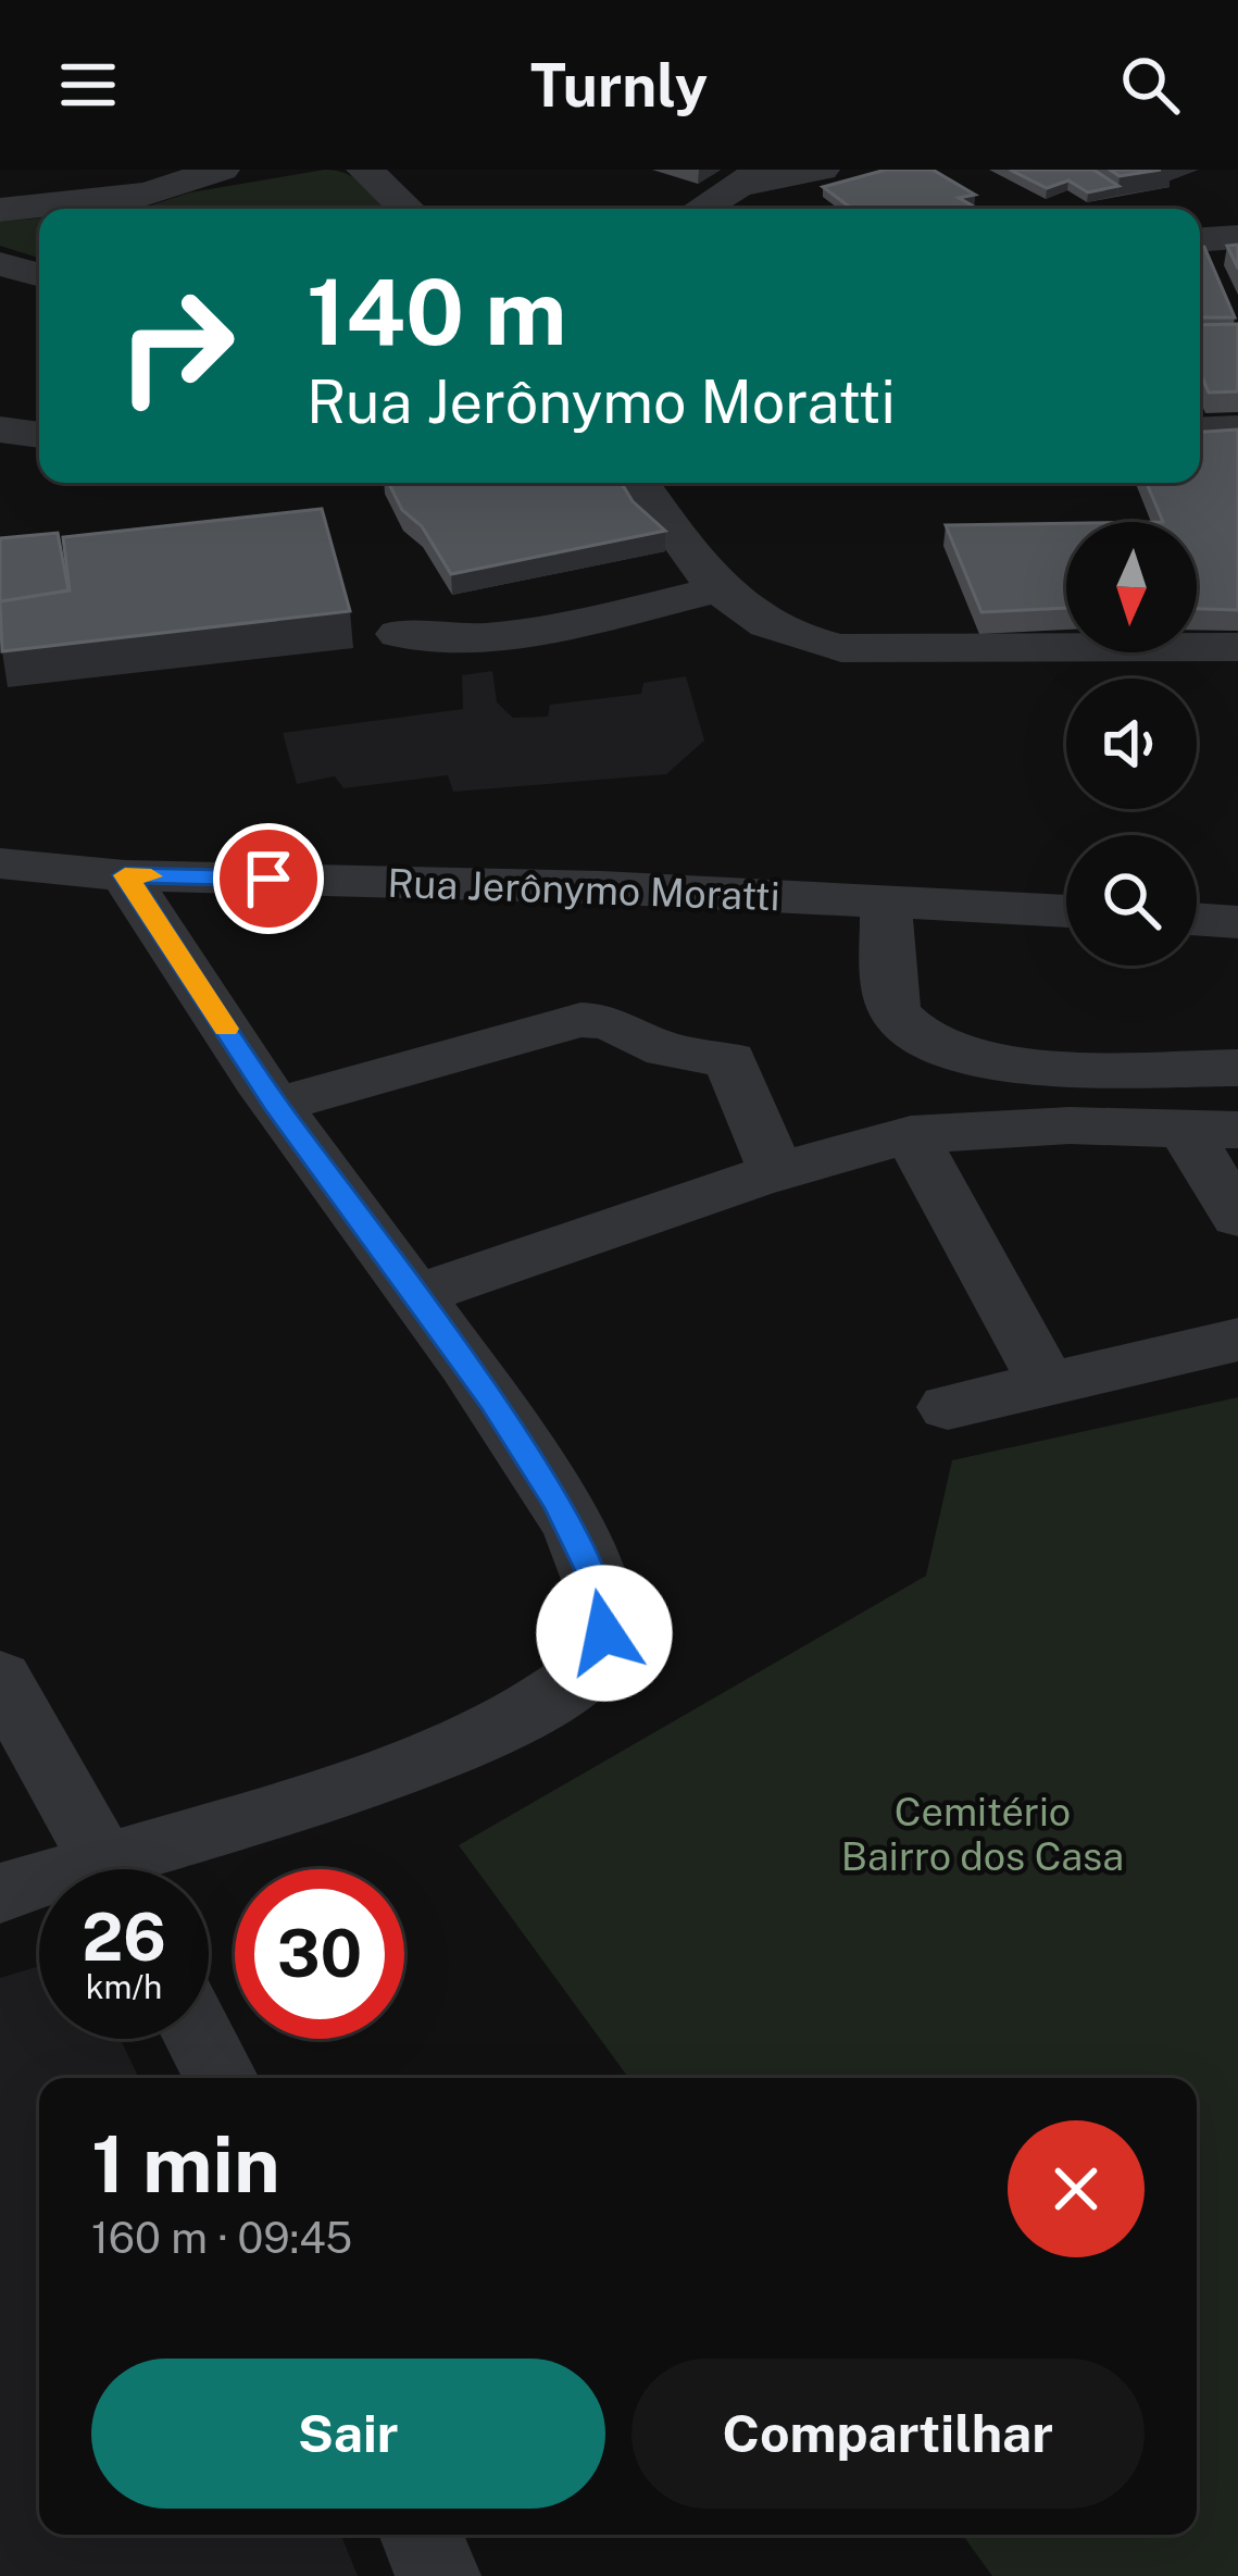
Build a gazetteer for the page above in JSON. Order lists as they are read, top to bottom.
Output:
{
  "streets": {
    "street": ["Rua Jerônymo Moratti"]
  },
  "parks": ["Cemitério Bairro dos Casa"],
  "north": "bottom",
  "page": {
    "header": "Turnly",
    "turn": ["140 m", "Rua Jerônymo Moratti"],
    "speed": "26 km/h",
    "limit": "30",
    "heading": ["1 min", "160 m · 09:45"],
    "buttons": ["Sair", "Compartilhar"]
  }
}
